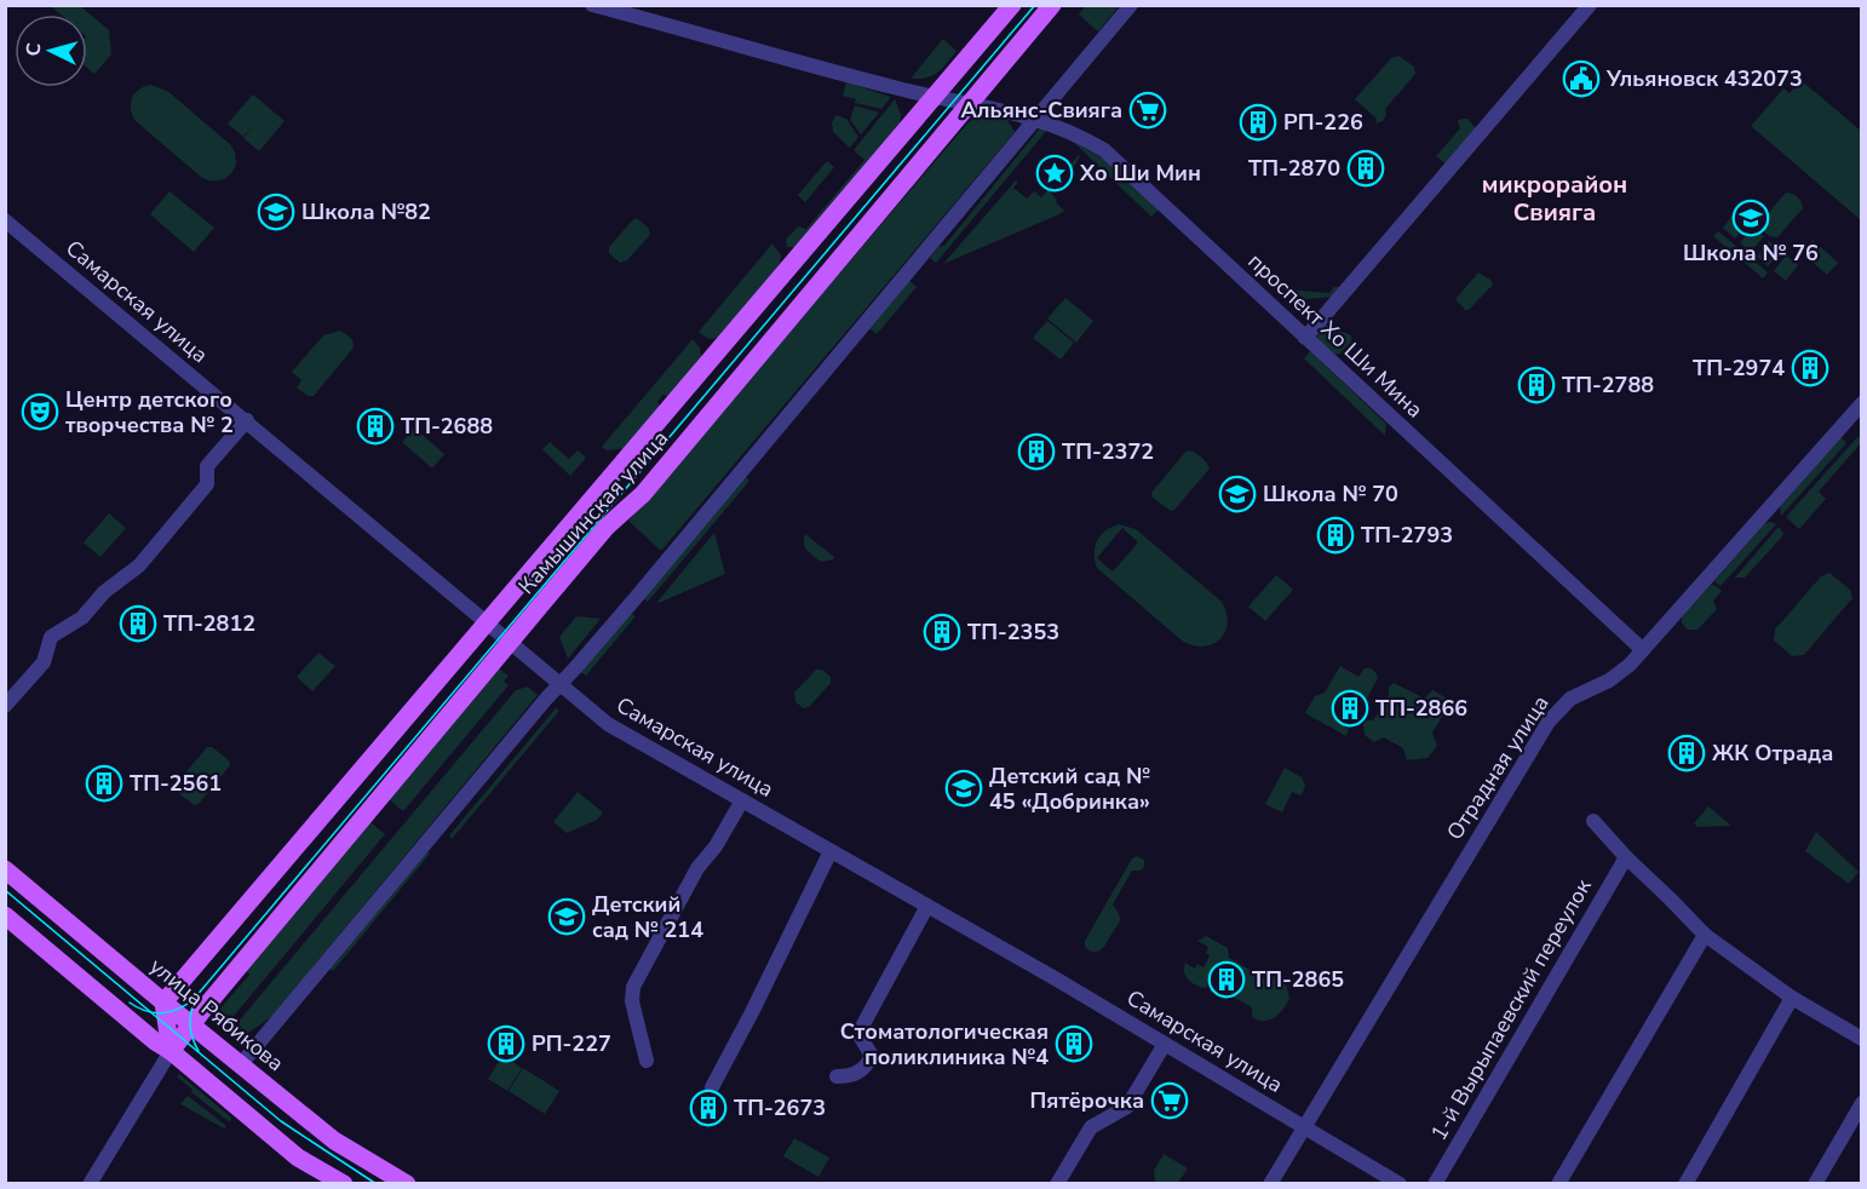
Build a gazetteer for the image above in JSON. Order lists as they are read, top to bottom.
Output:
{
  "streets": {
    "main road": ["Камышинская улица", "улица Рябикова"],
    "street": [
      "Самарская улица",
      "проспект Хо Ши Мина",
      "Отрадная улица",
      "1-й Вырыпаевский переулок"
    ]
  },
  "crossings": [
    ["Самарская улица", "Камышинская улица"],
    ["Самарская улица", "Отрадная улица"],
    ["проспект Хо Ши Мина", "Камышинская улица"],
    ["проспект Хо Ши Мина", "Отрадная улица"],
    ["Камышинская улица", "улица Рябикова"]
  ],
  "districts": ["микрорайон Свияга"],
  "places": {
    "public building": ["Ульяновск 432073"],
    "supermarket": ["Альянс-Свияга", "Пятёрочка"],
    "building": [
      "РП-226",
      "ТП-2870",
      "ТП-2974",
      "ТП-2788",
      "ТП-2688",
      "ТП-2372",
      "ТП-2793",
      "ТП-2812",
      "ТП-2353",
      "ТП-2866",
      "ЖК Отрада",
      "ТП-2561",
      "ТП-2865",
      "РП-227",
      "Стоматологическая поликлиника №4",
      "ТП-2673"
    ],
    "place": ["Хо Ши Мин"],
    "school or university": [
      "Школа №82",
      "Школа № 76",
      "Школа № 70",
      "Детский сад № 45 «Добринка»",
      "Детский сад № 214"
    ],
    "theatre": ["Центр детского творчества № 2"]
  },
  "north": "left"
}
